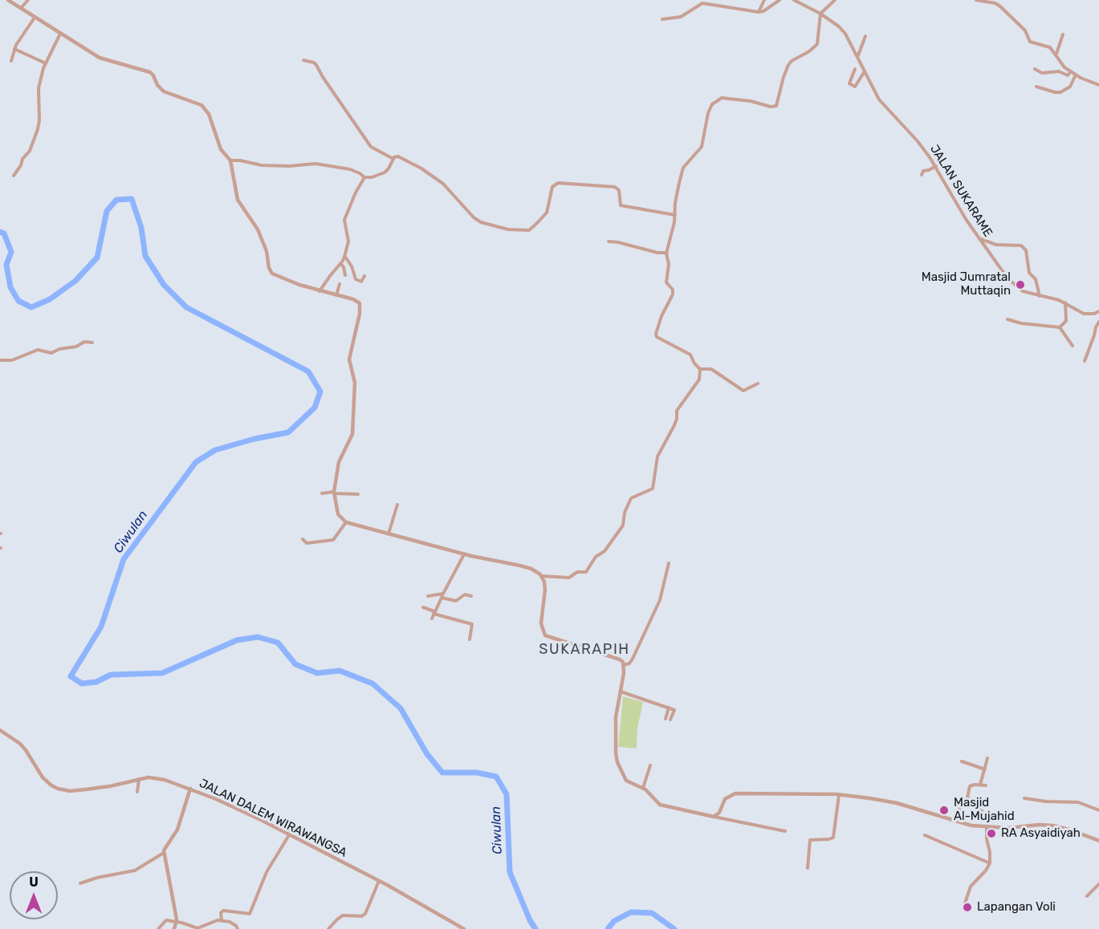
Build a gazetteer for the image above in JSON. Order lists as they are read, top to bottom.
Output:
{
  "streets": {
    "street": ["JALAN SUKARAME", "JALAN DALEM WIRAWANGSA"]
  },
  "districts": ["SUKARAPIH"],
  "water": ["Ciwulan"],
  "places": [
    "Masjid Jumratal Muttaqin",
    "Masjid Al-Mujahid",
    "RA Asyaidiyah",
    "Lapangan Voli"
  ],
  "north": "top"
}
